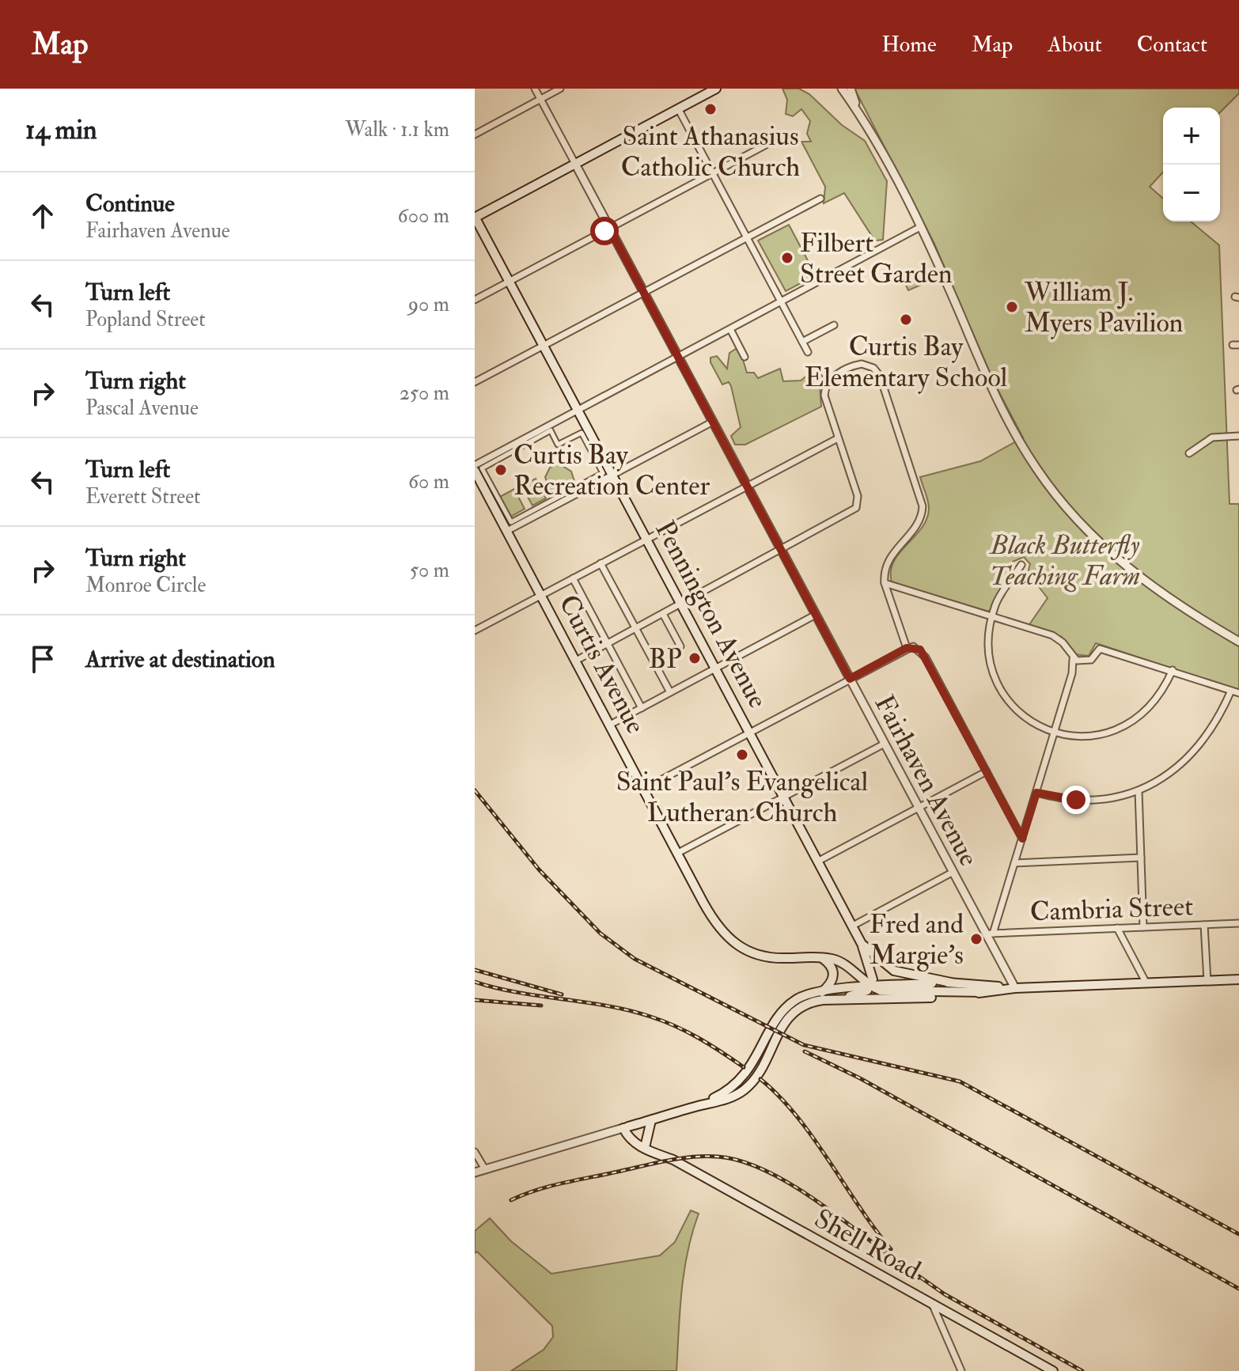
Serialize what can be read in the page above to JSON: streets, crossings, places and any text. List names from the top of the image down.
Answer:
{
  "streets": {
    "main road": ["Pennington Avenue", "Curtis Avenue", "Shell Road"],
    "street": ["Fairhaven Avenue", "Cambria Street"]
  },
  "crossings": [
    ["Fairhaven Avenue", "Cambria Street"]
  ],
  "parks": ["Black Butterfly Teaching Farm"],
  "places": [
    "Saint Athanasius Catholic Church",
    "Filbert Street Garden",
    "William J. Myers Pavilion",
    "Curtis Bay Elementary School",
    "Curtis Bay Recreation Center",
    "BP",
    "Saint Paul's Evangelical Lutheran Church",
    "Fred and Margie's"
  ],
  "page": {
    "header": "Map",
    "nav": [
      "Home",
      "Map",
      "About",
      "Contact"
    ],
    "heading": ["14 min", "Walk · 1.1 km"],
    "map_buttons": ["+", "−"],
    "list": [
      ["Continue", "Fairhaven Avenue", "600 m"],
      ["Turn left", "Popland Street", "90 m"],
      ["Turn right", "Pascal Avenue", "250 m"],
      ["Turn left", "Everett Street", "60 m"],
      ["Turn right", "Monroe Circle", "50 m"],
      "Arrive at destination"
    ]
  }
}
